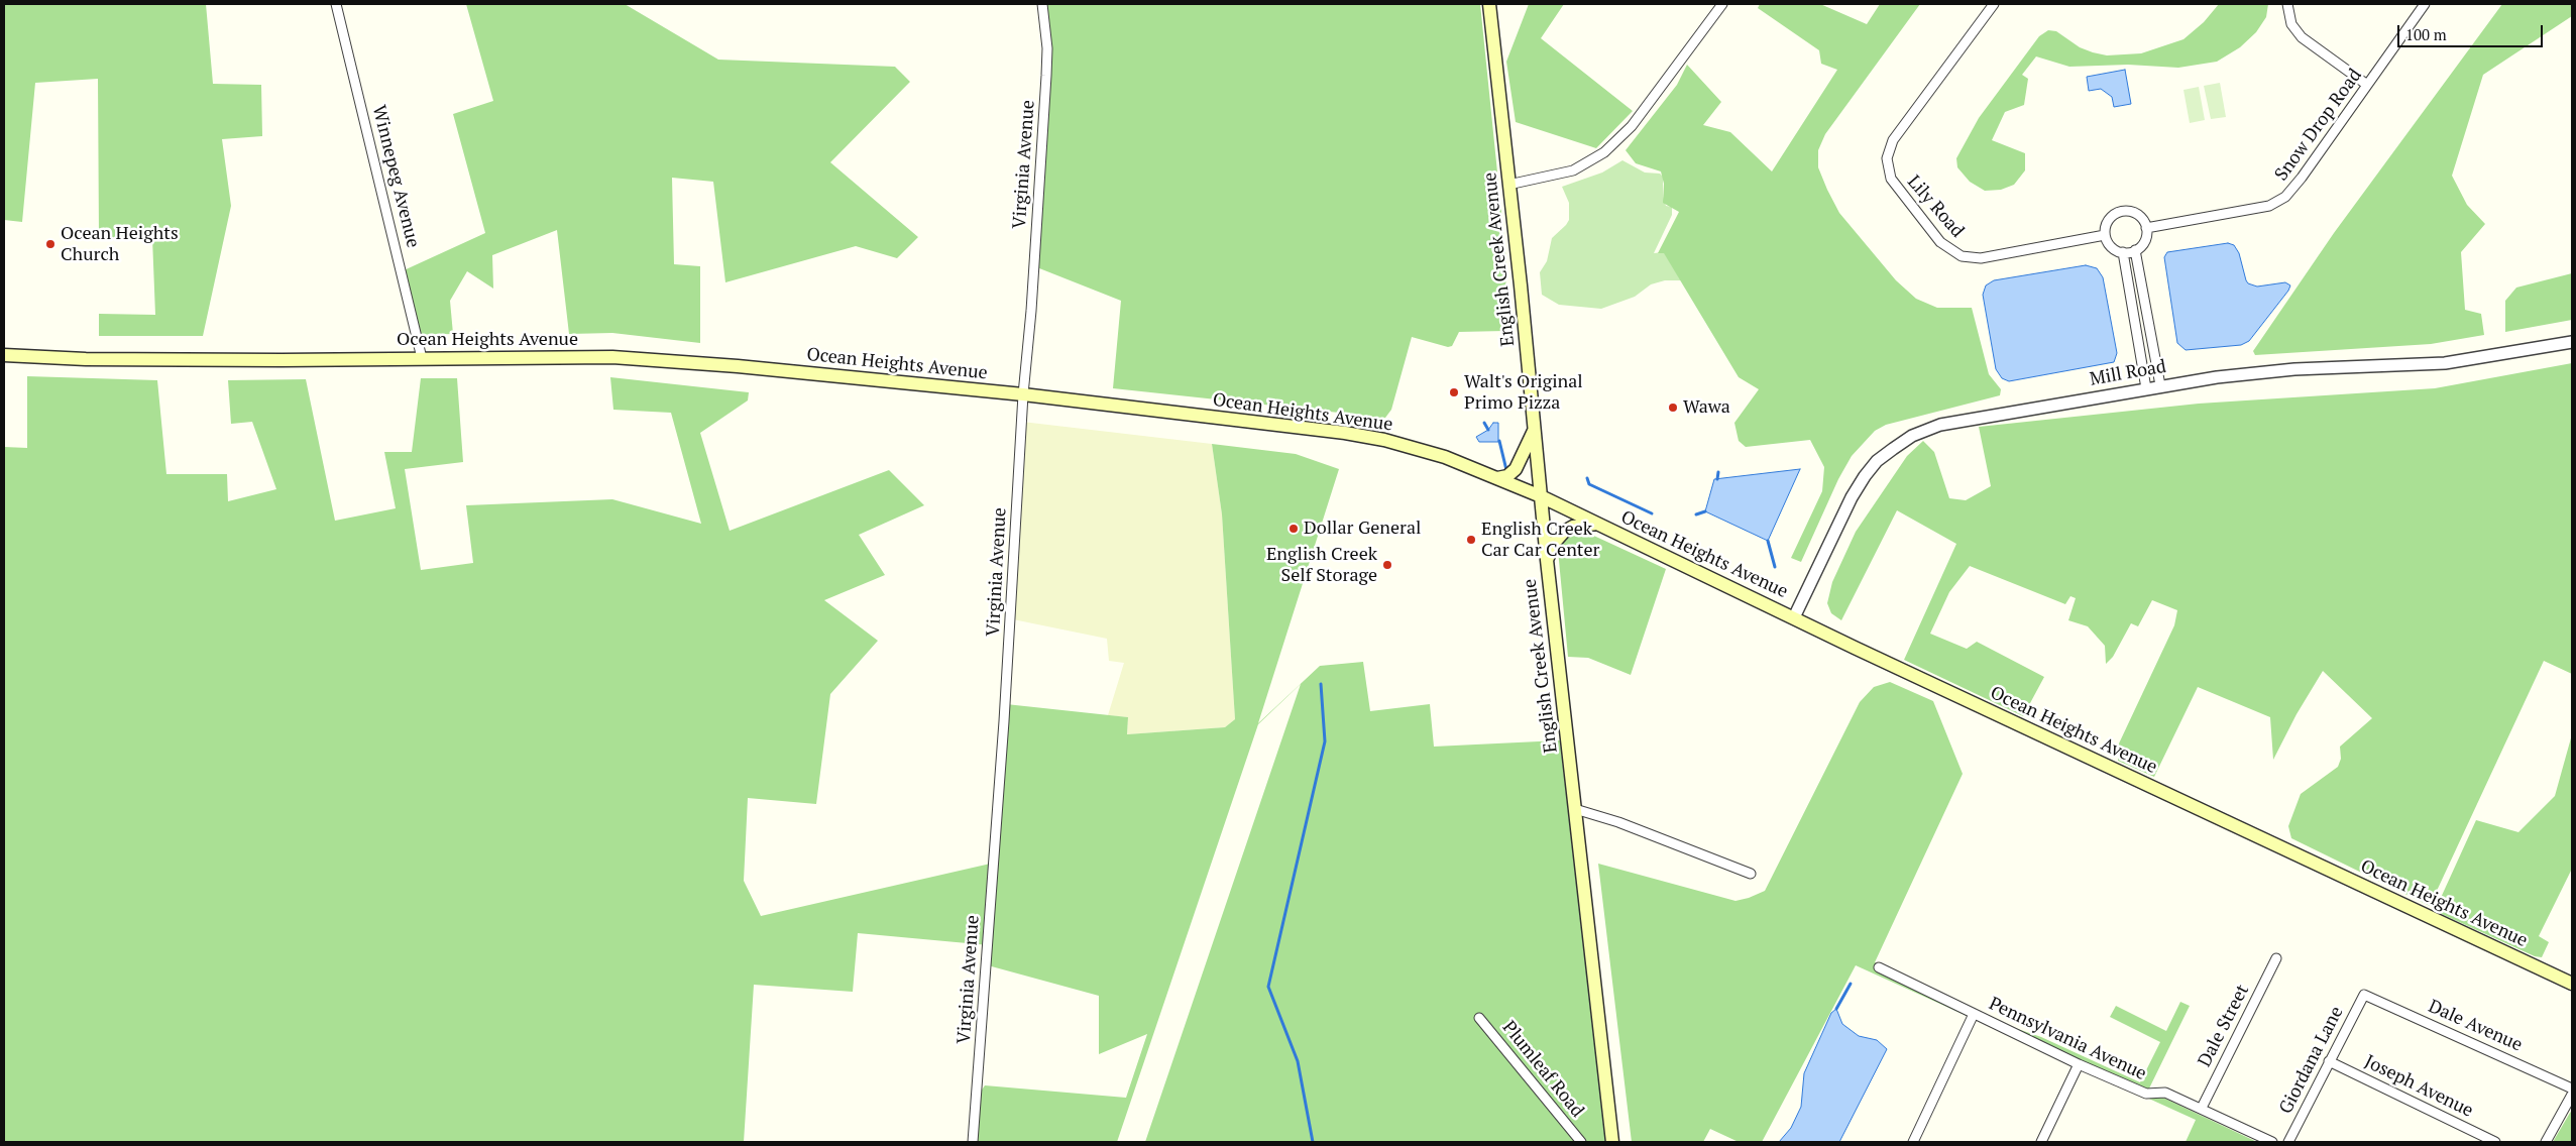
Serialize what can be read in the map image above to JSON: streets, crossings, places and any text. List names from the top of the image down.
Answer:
{
  "streets": {
    "main road": ["English Creek Avenue", "Ocean Heights Avenue"],
    "street": [
      "Snow Drop Road",
      "Virginia Avenue",
      "Winnepeg Avenue",
      "Lily Road",
      "Mill Road",
      "Dale Street",
      "Dale Avenue",
      "Pennsylvania Avenue",
      "Giordana Lane",
      "Plumleaf Road",
      "Joseph Avenue"
    ]
  },
  "crossings": [
    ["Snow Drop Road", "Lily Road"],
    ["Virginia Avenue", "Ocean Heights Avenue"],
    ["Winnepeg Avenue", "Ocean Heights Avenue"],
    ["English Creek Avenue", "Ocean Heights Avenue"],
    ["Ocean Heights Avenue", "Mill Road"],
    ["Dale Street", "Pennsylvania Avenue"],
    ["Dale Avenue", "Giordana Lane"],
    ["Giordana Lane", "Joseph Avenue"]
  ],
  "places": [
    "Ocean Heights Church",
    "Walt's Original Primo Pizza",
    "Wawa",
    "Dollar General",
    "English Creek Car Car Center",
    "English Creek Self Storage"
  ],
  "scale_bar": "100 m"
}
